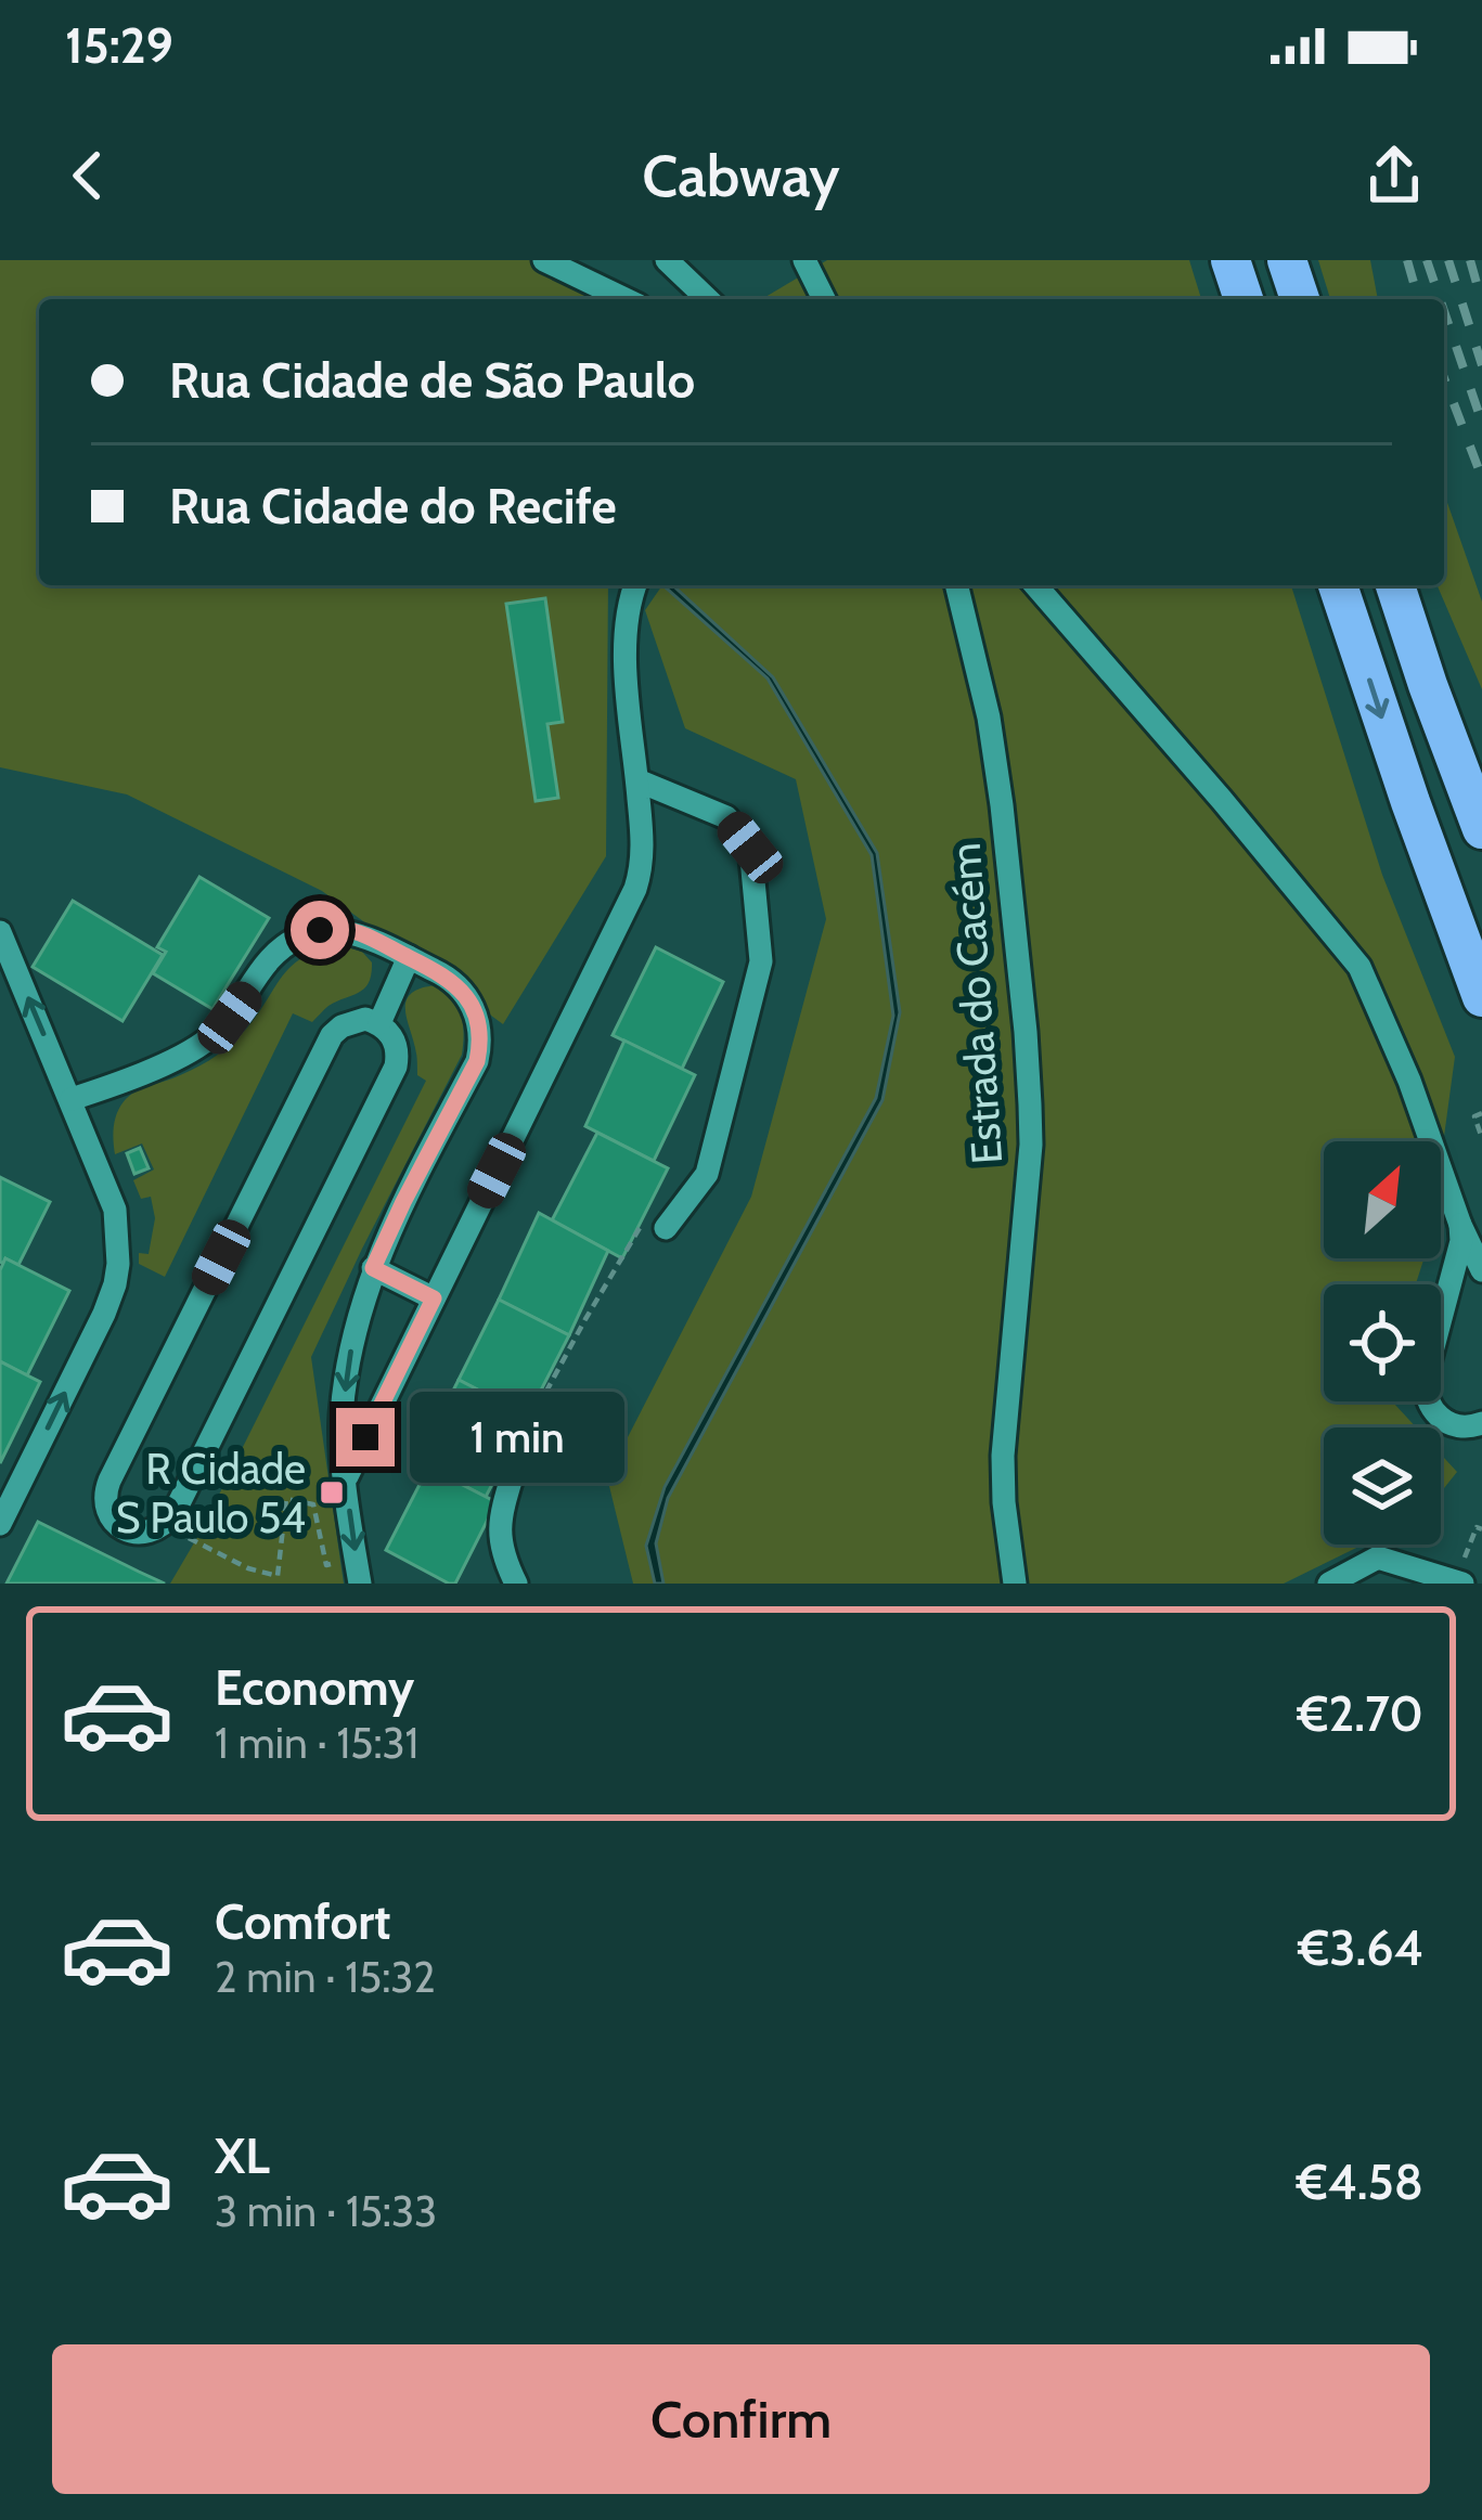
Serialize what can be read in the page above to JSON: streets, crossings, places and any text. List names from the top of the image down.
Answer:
{
  "streets": {
    "street": ["Estrada do Cacém"]
  },
  "places": {
    "transit": ["R Cidade S Paulo 54"]
  },
  "north": "top right",
  "page": {
    "status": "15:29",
    "header": "Cabway",
    "banner": ["Rua Cidade de São Paulo", "Rua Cidade do Recife"],
    "bubble": "1 min",
    "list": [
      {
        "name": "Economy",
        "note": "1 min · 15:31",
        "value": "€2.70"
      },
      {
        "name": "Comfort",
        "note": "2 min · 15:32",
        "value": "€3.64"
      },
      {
        "name": "XL",
        "note": "3 min · 15:33",
        "value": "€4.58"
      }
    ],
    "buttons": "Confirm"
  }
}
